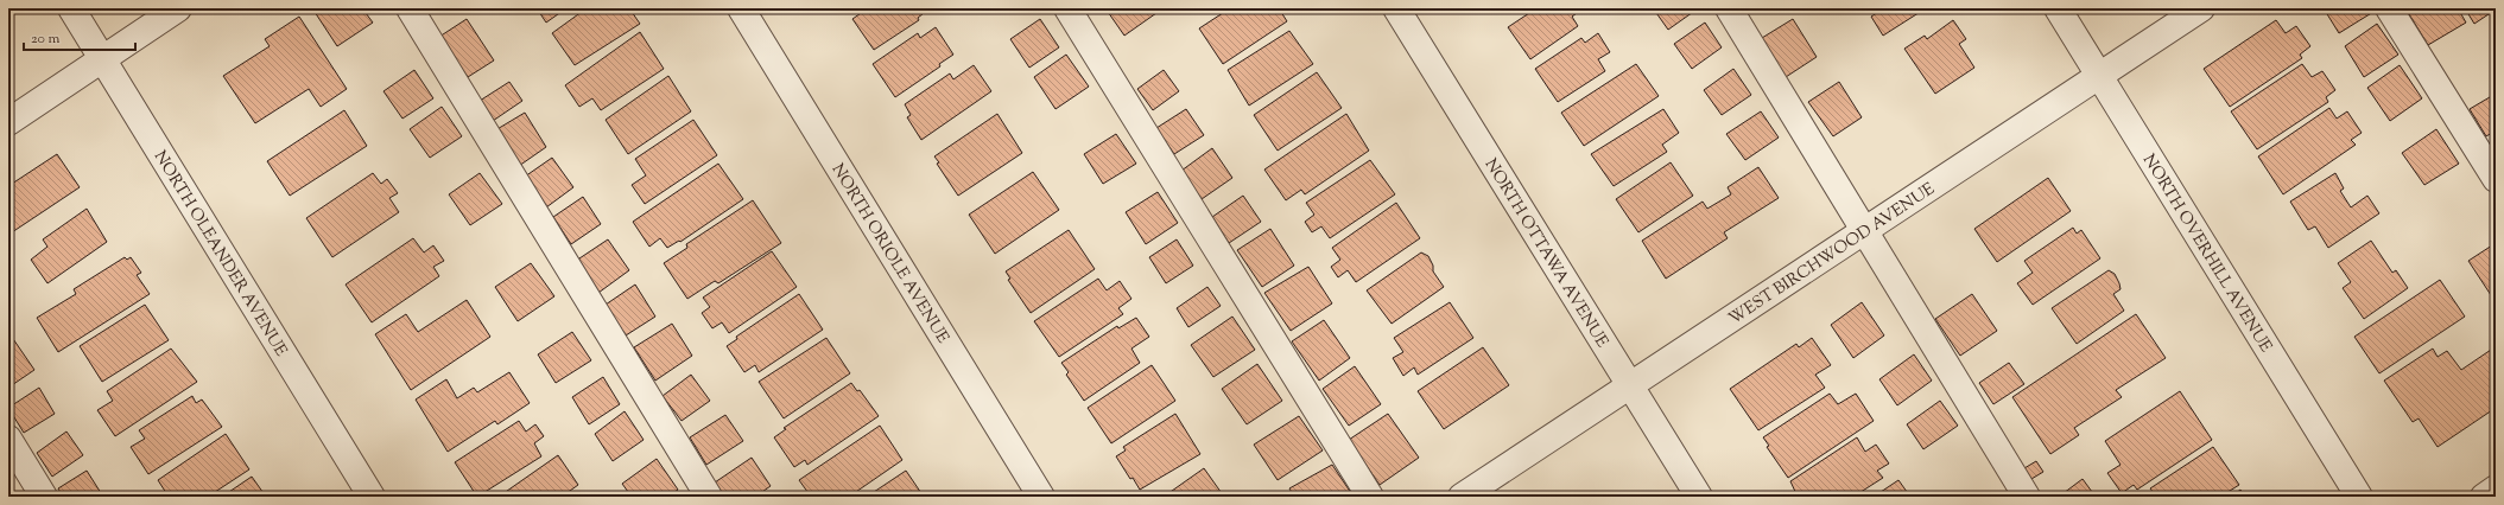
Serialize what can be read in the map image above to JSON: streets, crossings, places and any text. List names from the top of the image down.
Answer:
{
  "streets": {
    "street": [
      "NORTH OLEANDER AVENUE",
      "NORTH ORIOLE AVENUE",
      "NORTH OTTAWA AVENUE",
      "WEST BIRCHWOOD AVENUE",
      "NORTH OVERHILL AVENUE"
    ]
  },
  "crossings": [
    ["NORTH OTTAWA AVENUE", "WEST BIRCHWOOD AVENUE"],
    ["WEST BIRCHWOOD AVENUE", "NORTH OVERHILL AVENUE"]
  ],
  "scale_bar": "20 m"
}
